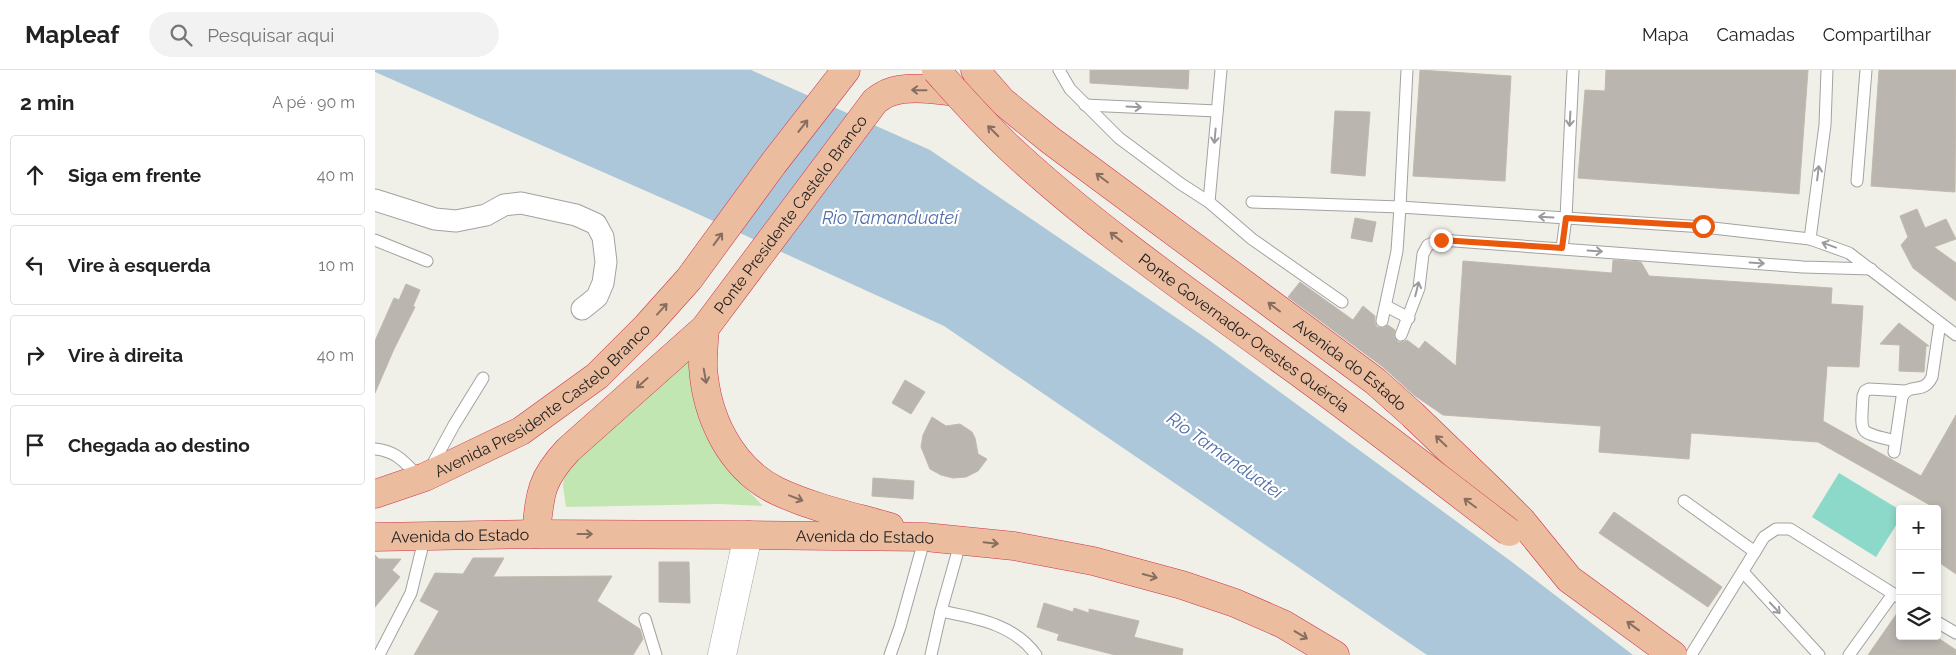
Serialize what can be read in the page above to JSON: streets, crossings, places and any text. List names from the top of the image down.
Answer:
{
  "streets": {
    "highway": [
      "Ponte Presidente Castelo Branco",
      "Ponte Governador Orestes Quércia",
      "Avenida do Estado",
      "Avenida Presidente Castelo Branco"
    ]
  },
  "crossings": [
    ["Ponte Presidente Castelo Branco", "Avenida do Estado"],
    ["Ponte Governador Orestes Quércia", "Avenida do Estado"]
  ],
  "one_way": ["Ponte Governador Orestes Quércia"],
  "water": ["Rio Tamanduateí"],
  "page": {
    "header": "Mapleaf",
    "search": "Pesquisar aqui",
    "nav": ["Mapa", "Camadas", "Compartilhar"],
    "heading": ["2 min", "A pé · 90 m"],
    "list": [
      ["Siga em frente", "40 m"],
      ["Vire à esquerda", "10 m"],
      ["Vire à direita", "40 m"],
      "Chegada ao destino"
    ],
    "map_buttons": ["+", "−"]
  }
}
